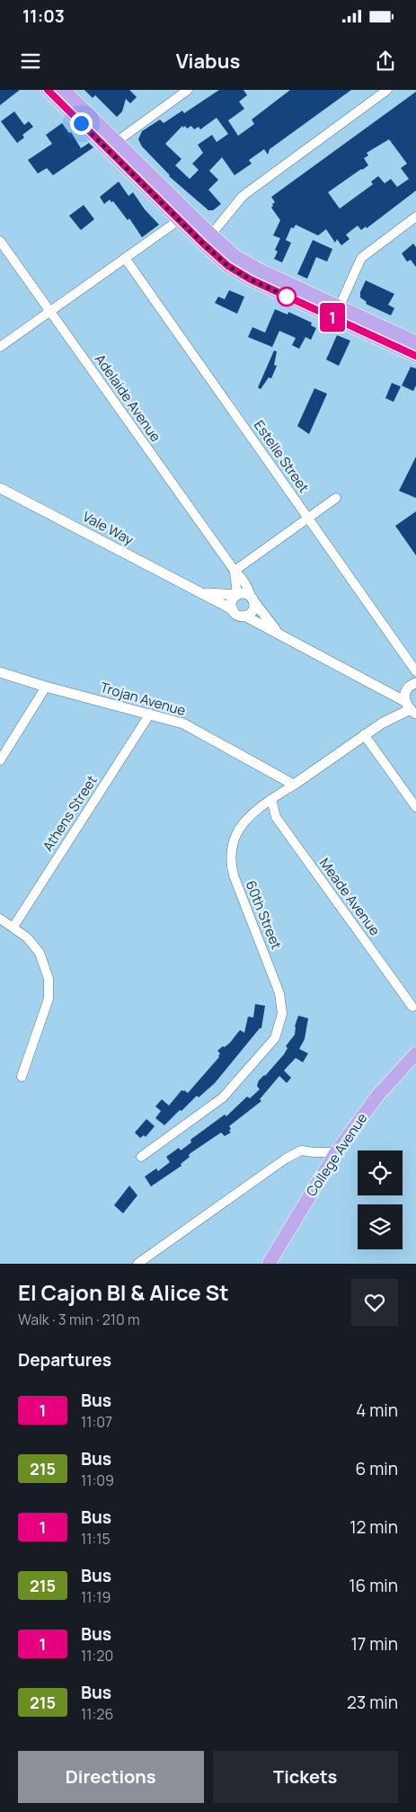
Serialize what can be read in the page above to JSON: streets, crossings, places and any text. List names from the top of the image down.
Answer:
{
  "streets": {
    "main road": ["College Avenue"],
    "street": [
      "Adelaide Avenue",
      "Estelle Street",
      "Vale Way",
      "Trojan Avenue",
      "Athens Street",
      "Meade Avenue",
      "60th Street"
    ]
  },
  "crossings": [
    ["Adelaide Avenue", "Vale Way"],
    ["Vale Way", "60th Street"],
    ["Trojan Avenue", "Athens Street"],
    ["Trojan Avenue", "60th Street"],
    ["Meade Avenue", "60th Street"]
  ],
  "lines": ["bus line 1"],
  "page": {
    "status": "11:03",
    "header": "Viabus",
    "on_map": "1",
    "heading": [
      ["El Cajon Bl & Alice St", "Walk · 3 min · 210 m"],
      "Departures"
    ],
    "list": [
      {
        "mark": "1",
        "name": "Bus",
        "note": "11:07",
        "value": "4 min"
      },
      {
        "mark": "215",
        "name": "Bus",
        "note": "11:09",
        "value": "6 min"
      },
      {
        "mark": "1",
        "name": "Bus",
        "note": "11:15",
        "value": "12 min"
      },
      {
        "mark": "215",
        "name": "Bus",
        "note": "11:19",
        "value": "16 min"
      },
      {
        "mark": "1",
        "name": "Bus",
        "note": "11:20",
        "value": "17 min"
      },
      {
        "mark": "215",
        "name": "Bus",
        "note": "11:26",
        "value": "23 min"
      }
    ],
    "buttons": ["Directions", "Tickets"]
  }
}
